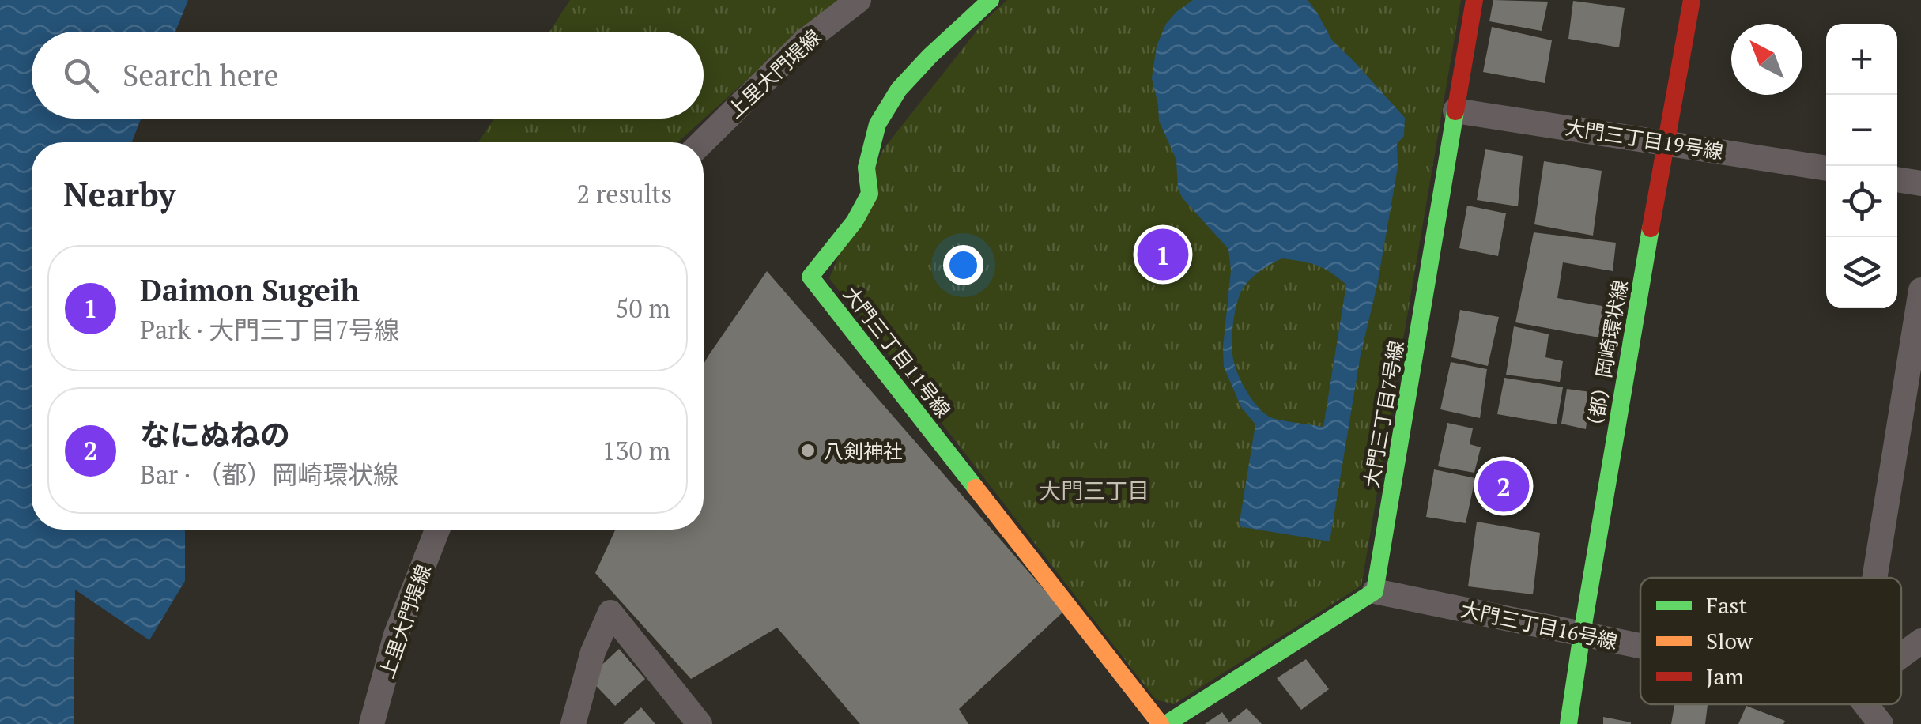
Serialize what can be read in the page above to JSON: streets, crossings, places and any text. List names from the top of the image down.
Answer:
{
  "streets": {
    "street": [
      "上里大門堤線",
      "大門三丁目19号線",
      "大門三丁目11号線",
      "（都）岡崎環状線",
      "大門三丁目7号線",
      "大門三丁目16号線"
    ]
  },
  "crossings": [
    ["大門三丁目19号線", "（都）岡崎環状線"],
    ["大門三丁目19号線", "大門三丁目7号線"],
    ["（都）岡崎環状線", "大門三丁目16号線"],
    ["大門三丁目7号線", "大門三丁目16号線"]
  ],
  "districts": ["大門三丁目"],
  "places": ["八剣神社"],
  "legend": ["Fast", "Slow", "Jam"],
  "north": "top left",
  "page": {
    "map_buttons": ["+", "−"],
    "search": "Search here",
    "heading": ["Nearby", "2 results"],
    "pins": ["1", "2"],
    "list": [
      {
        "mark": "1",
        "name": "Daimon Sugeih",
        "note": "Park · 大門三丁目7号線",
        "value": "50 m"
      },
      {
        "mark": "2",
        "name": "なにぬねの",
        "note": "Bar · （都）岡崎環状線",
        "value": "130 m"
      }
    ]
  }
}
